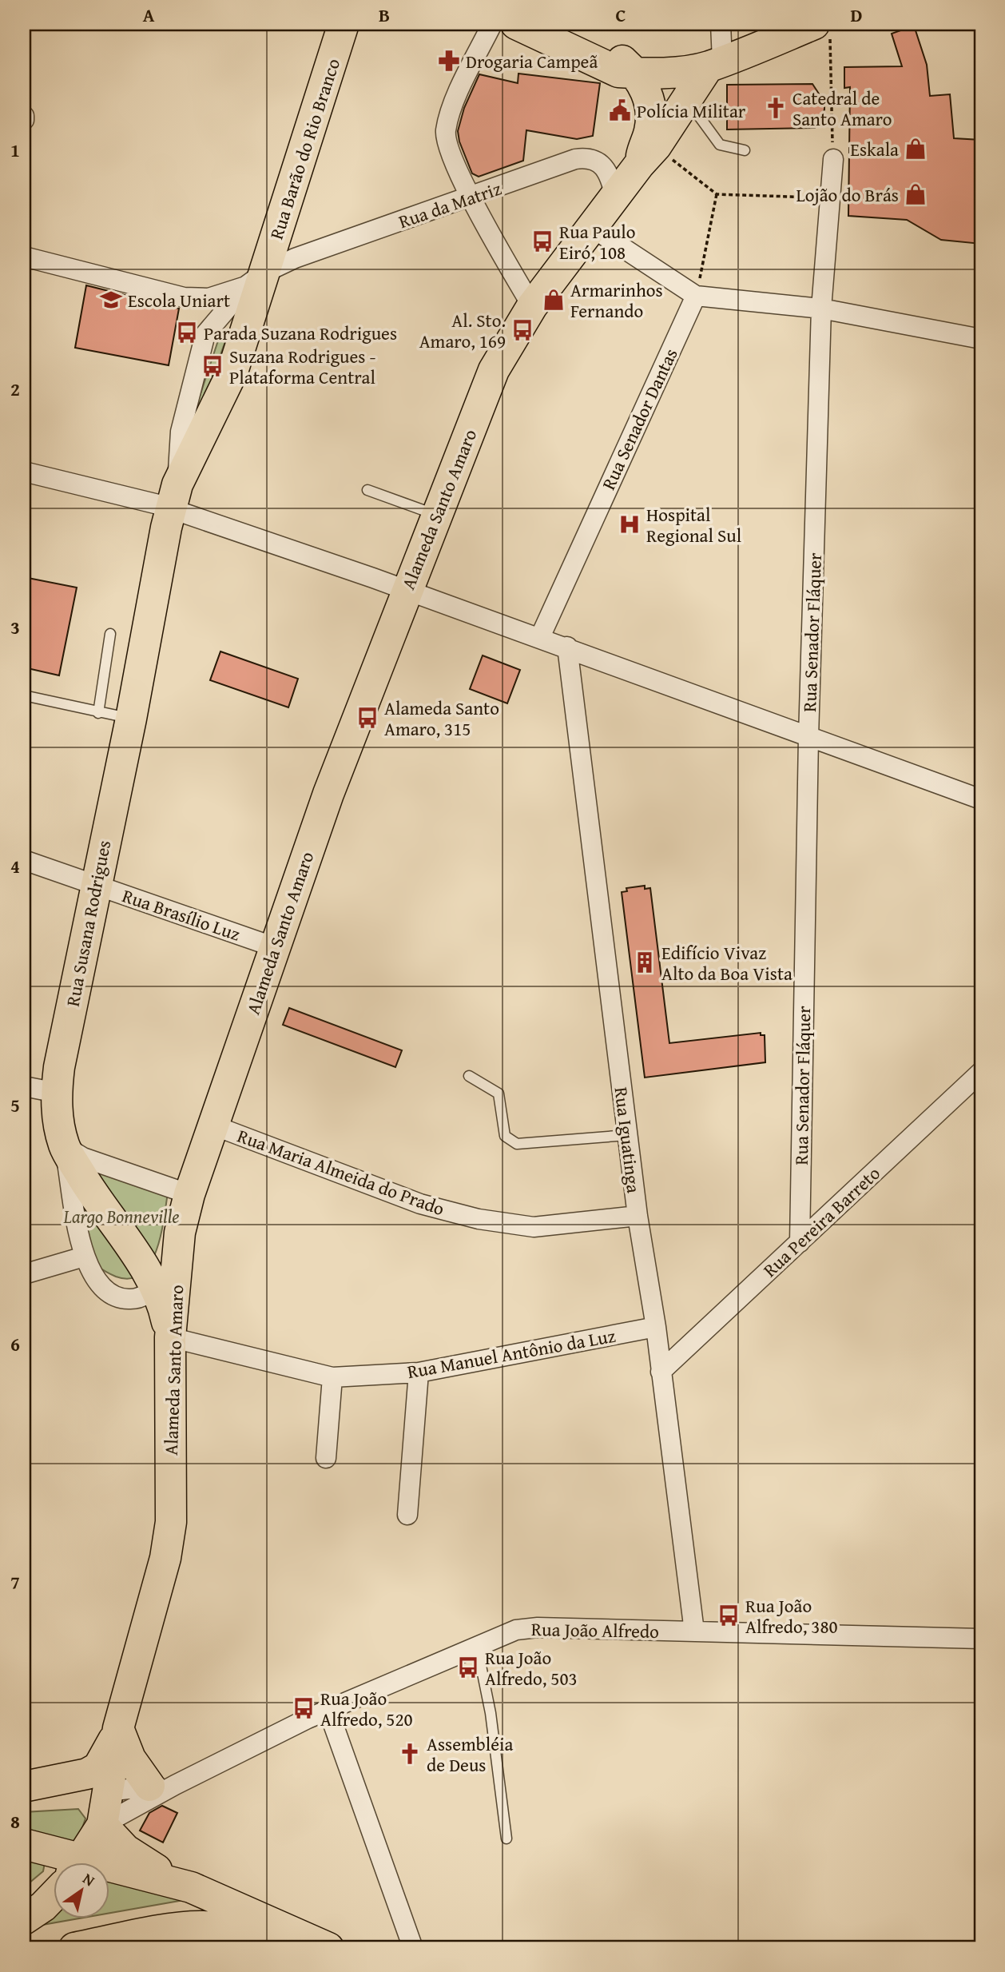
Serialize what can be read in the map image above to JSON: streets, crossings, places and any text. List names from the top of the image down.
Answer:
{
  "streets": {
    "main road": ["Rua Barão do Rio Branco", "Alameda Santo Amaro", "Rua Susana Rodrigues"],
    "street": [
      "Rua da Matriz",
      "Rua Senador Dantas",
      "Rua Senador Fláquer",
      "Rua Brasílio Luz",
      "Rua Iguatinga",
      "Rua Maria Almeida do Prado",
      "Rua Pereira Barreto",
      "Rua Manuel Antônio da Luz",
      "Rua João Alfredo"
    ]
  },
  "crossings": [
    ["Rua Barão do Rio Branco", "Rua da Matriz"],
    ["Rua Barão do Rio Branco", "Rua Susana Rodrigues"],
    ["Rua da Matriz", "Alameda Santo Amaro"],
    ["Rua da Matriz", "Rua Susana Rodrigues"],
    ["Alameda Santo Amaro", "Rua Brasílio Luz"],
    ["Alameda Santo Amaro", "Rua Susana Rodrigues"],
    ["Alameda Santo Amaro", "Rua Maria Almeida do Prado"],
    ["Alameda Santo Amaro", "Rua Manuel Antônio da Luz"],
    ["Alameda Santo Amaro", "Rua João Alfredo"],
    ["Rua Senador Fláquer", "Rua Pereira Barreto"],
    ["Rua Brasílio Luz", "Rua Susana Rodrigues"],
    ["Rua Susana Rodrigues", "Rua Manuel Antônio da Luz"],
    ["Rua Iguatinga", "Rua Maria Almeida do Prado"],
    ["Rua Iguatinga", "Rua Pereira Barreto"],
    ["Rua Iguatinga", "Rua Manuel Antônio da Luz"],
    ["Rua Iguatinga", "Rua João Alfredo"]
  ],
  "parks": ["Largo Bonneville"],
  "places": {
    "pharmacy": ["Drogaria Campeã"],
    "church": ["Catedral de Santo Amaro", "Assembléia de Deus"],
    "public building": ["Polícia Militar"],
    "shop": ["Eskala", "Lojão do Brás", "Armarinhos Fernando"],
    "bus stop": [
      "Rua Paulo Eiró, 108",
      "Al. Sto. Amaro, 169",
      "Parada Suzana Rodrigues",
      "Suzana Rodrigues - Plataforma Central",
      "Alameda Santo Amaro, 315",
      "Rua João Alfredo, 380",
      "Rua João Alfredo, 503",
      "Rua João Alfredo, 520"
    ],
    "school or university": ["Escola Uniart"],
    "hospital": ["Hospital Regional Sul"],
    "building": ["Edifício Vivaz Alto da Boa Vista"]
  },
  "north": "top right",
  "grid": {
    "columns": [
      "A",
      "B",
      "C",
      "D"
    ],
    "rows": [
      "1",
      "2",
      "3",
      "4",
      "5",
      "6",
      "7",
      "8"
    ]
  }
}
